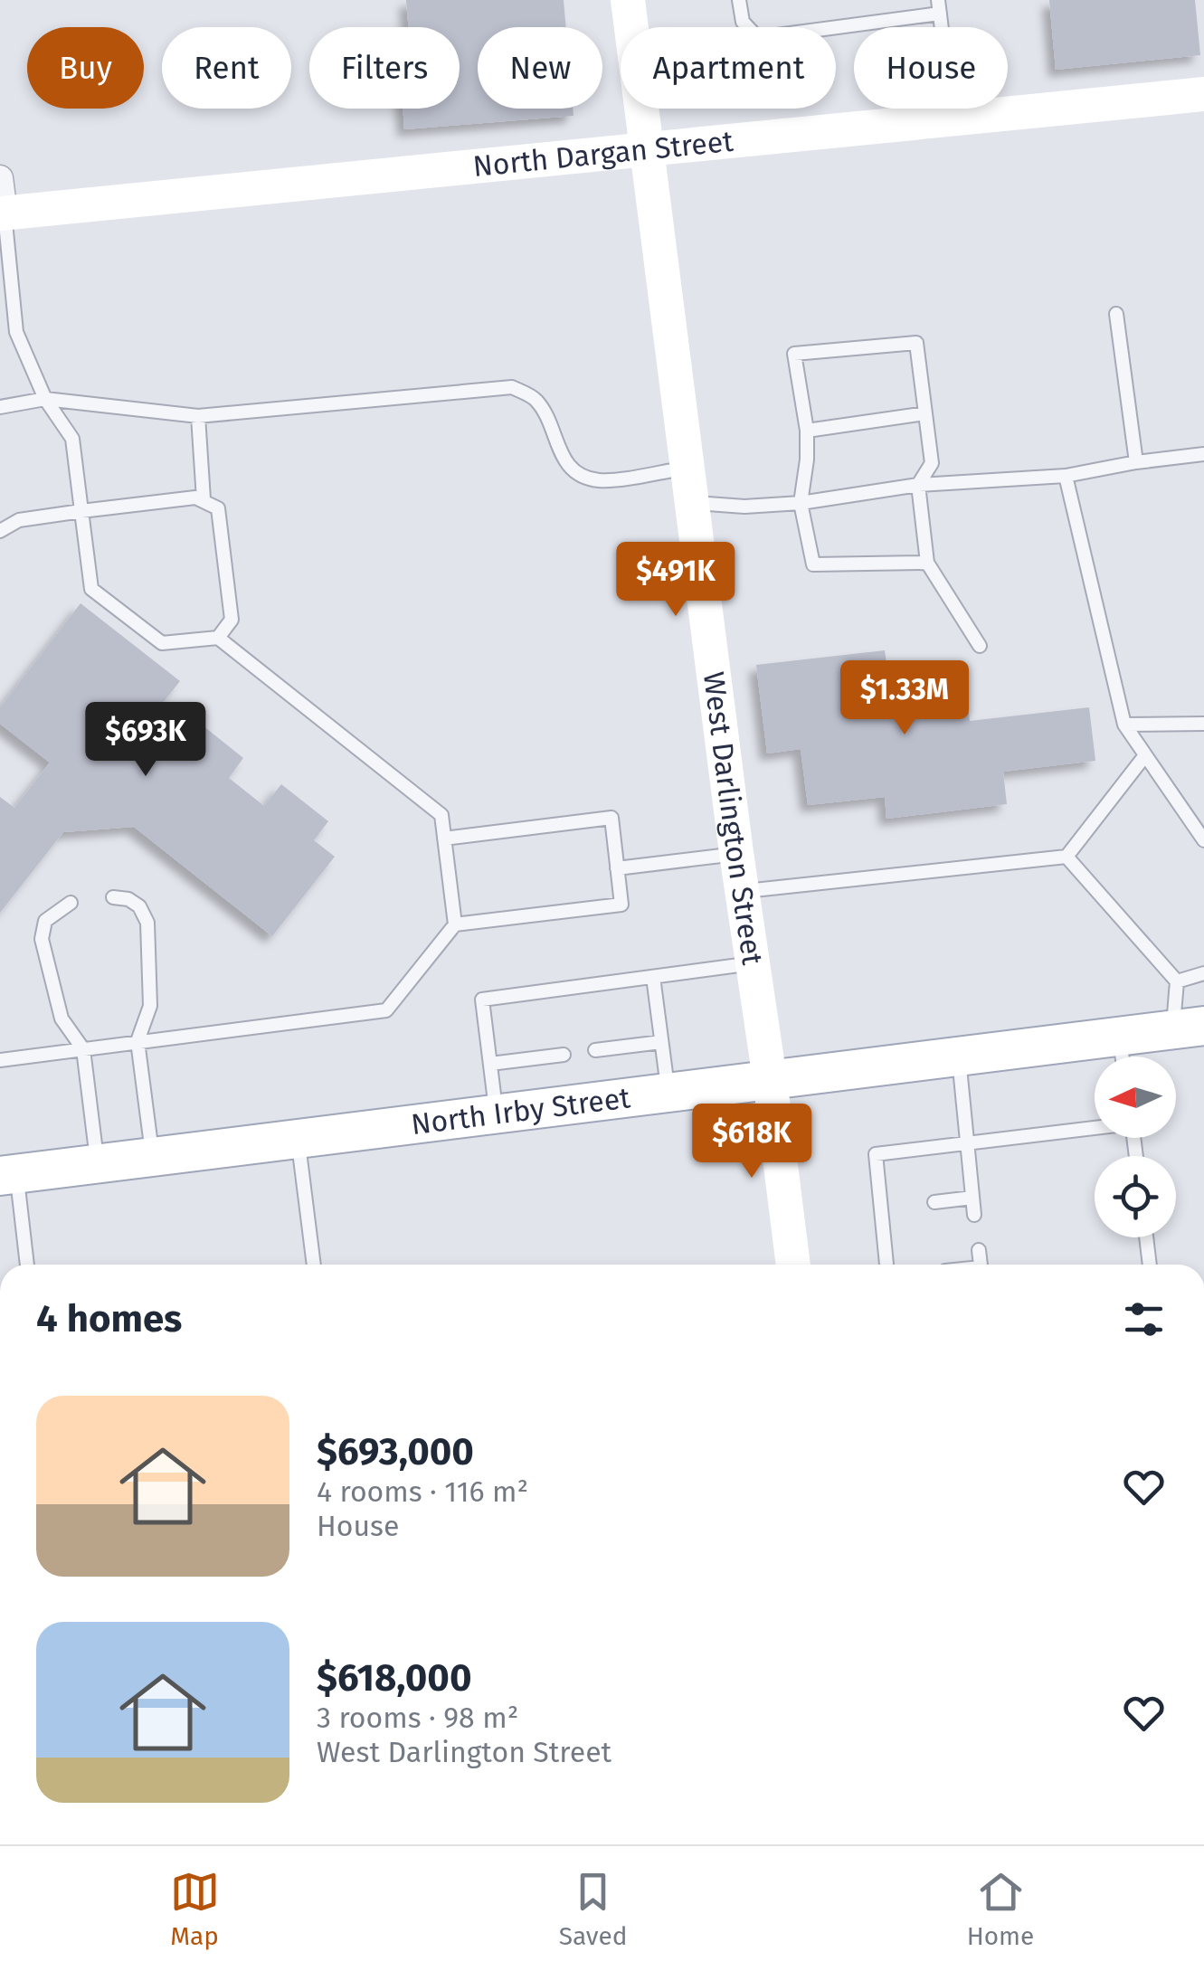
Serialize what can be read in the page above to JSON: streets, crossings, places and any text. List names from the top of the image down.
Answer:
{
  "streets": {
    "main road": ["North Dargan Street", "West Darlington Street", "North Irby Street"]
  },
  "crossings": [
    ["North Dargan Street", "West Darlington Street"],
    ["West Darlington Street", "North Irby Street"]
  ],
  "north": "left",
  "page": {
    "chip": [
      "Buy",
      "Rent",
      "Filters",
      "New",
      "Apartment",
      "House"
    ],
    "price": [
      "$491K",
      "$1.33M",
      "$693K",
      "$618K"
    ],
    "heading": "4 homes",
    "list": [
      {
        "name": "$693,000",
        "note": "4 rooms · 116 m² · House"
      },
      {
        "name": "$618,000",
        "note": "3 rooms · 98 m² · West Darlington Street"
      }
    ],
    "tabs": ["Map", "Saved", "Home"]
  }
}
